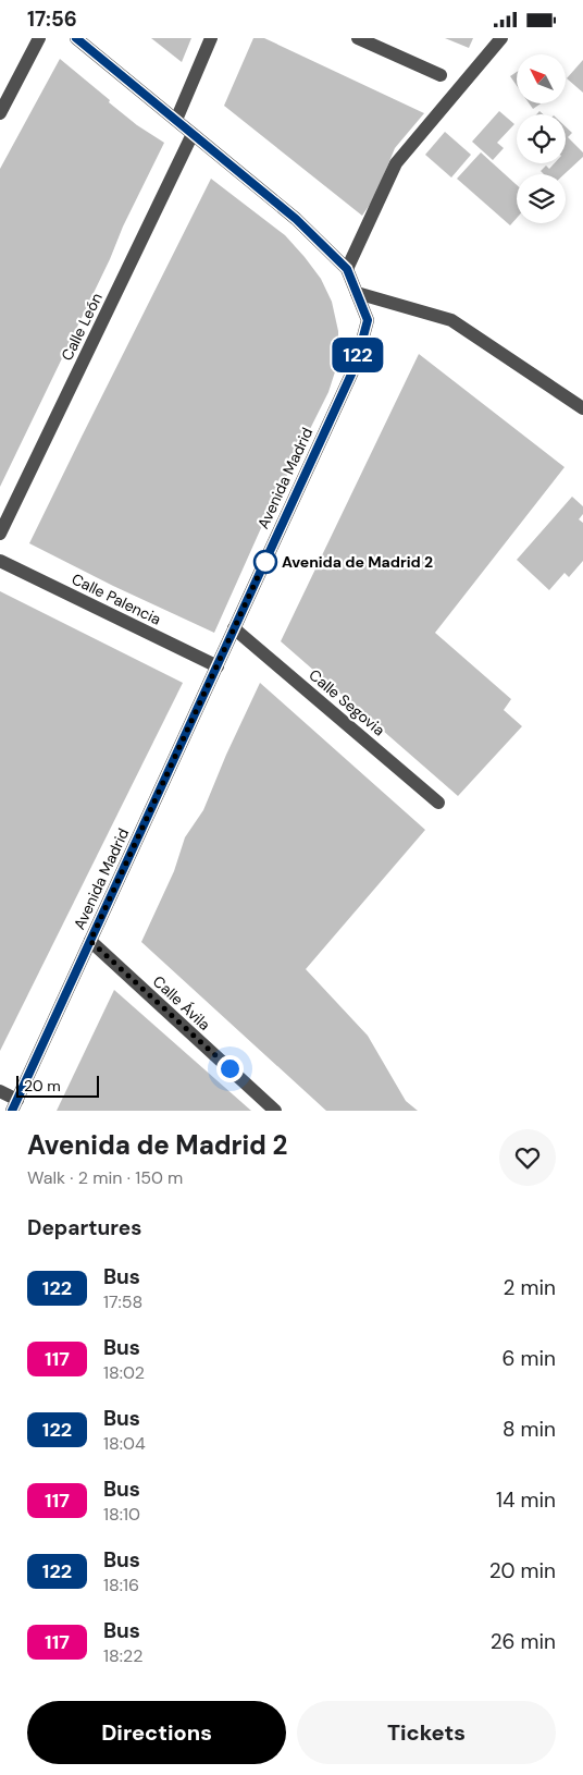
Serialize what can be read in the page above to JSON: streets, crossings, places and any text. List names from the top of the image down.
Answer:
{
  "streets": {
    "street": [
      "Calle León",
      "Avenida Madrid",
      "Calle Palencia",
      "Calle Segovia",
      "Calle Ávila"
    ]
  },
  "crossings": [
    ["Calle León", "Avenida Madrid"],
    ["Avenida Madrid", "Calle Palencia"],
    ["Avenida Madrid", "Calle Segovia"],
    ["Avenida Madrid", "Calle Ávila"]
  ],
  "places": ["Avenida de Madrid 2"],
  "lines": ["bus line 122"],
  "scale_bar": "20 m",
  "north": "top left",
  "page": {
    "status": "17:56",
    "on_map": "122",
    "scale": "20 m",
    "heading": [
      ["Avenida de Madrid 2", "Walk · 2 min · 150 m"],
      "Departures"
    ],
    "list": [
      {
        "mark": "122",
        "name": "Bus",
        "note": "17:58",
        "value": "2 min"
      },
      {
        "mark": "117",
        "name": "Bus",
        "note": "18:02",
        "value": "6 min"
      },
      {
        "mark": "122",
        "name": "Bus",
        "note": "18:04",
        "value": "8 min"
      },
      {
        "mark": "117",
        "name": "Bus",
        "note": "18:10",
        "value": "14 min"
      },
      {
        "mark": "122",
        "name": "Bus",
        "note": "18:16",
        "value": "20 min"
      },
      {
        "mark": "117",
        "name": "Bus",
        "note": "18:22",
        "value": "26 min"
      }
    ],
    "buttons": ["Directions", "Tickets"]
  }
}
